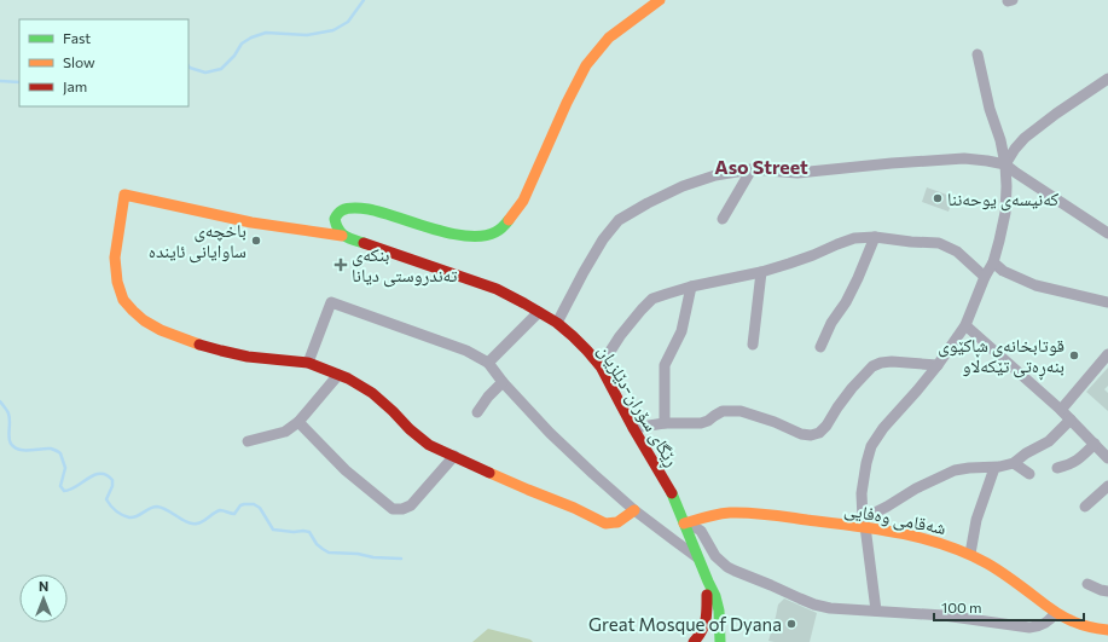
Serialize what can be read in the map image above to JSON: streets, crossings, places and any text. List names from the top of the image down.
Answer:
{
  "streets": {
    "street": ["ڕێگای سۆران-دێلزیان", "شەقامی وەفایی"]
  },
  "crossings": [
    ["ڕێگای سۆران-دێلزیان", "شەقامی وەفایی"]
  ],
  "districts": ["Aso Street"],
  "places": {
    "other": [
      "کەنیسەی یوحەننا",
      "باخچەی ساوایانی ئایندە",
      "قوتابخانەی شاکێوی بنەڕەتی تێکەڵاو",
      "Great Mosque of Dyana"
    ],
    "health": ["بنکەی تەندروستی دیانا"]
  },
  "legend": ["Fast", "Slow", "Jam"],
  "scale_bar": "100 m",
  "north": "top"
}
